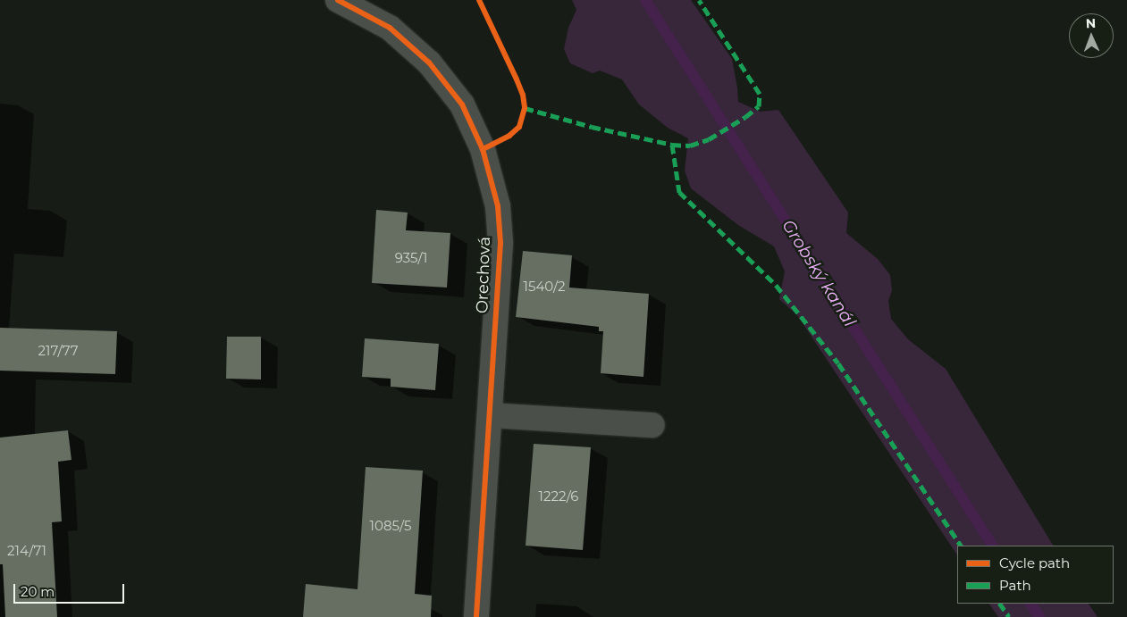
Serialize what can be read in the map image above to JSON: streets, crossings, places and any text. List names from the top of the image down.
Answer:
{
  "streets": {
    "street": ["Orechová"]
  },
  "water": ["Grobský kanál"],
  "house_numbers": [
    "935/1",
    "1540/2",
    "217/77",
    "1222/6",
    "1085/5",
    "214/71"
  ],
  "legend": ["Cycle path", "Path"],
  "scale_bar": "20 m",
  "north": "top"
}
